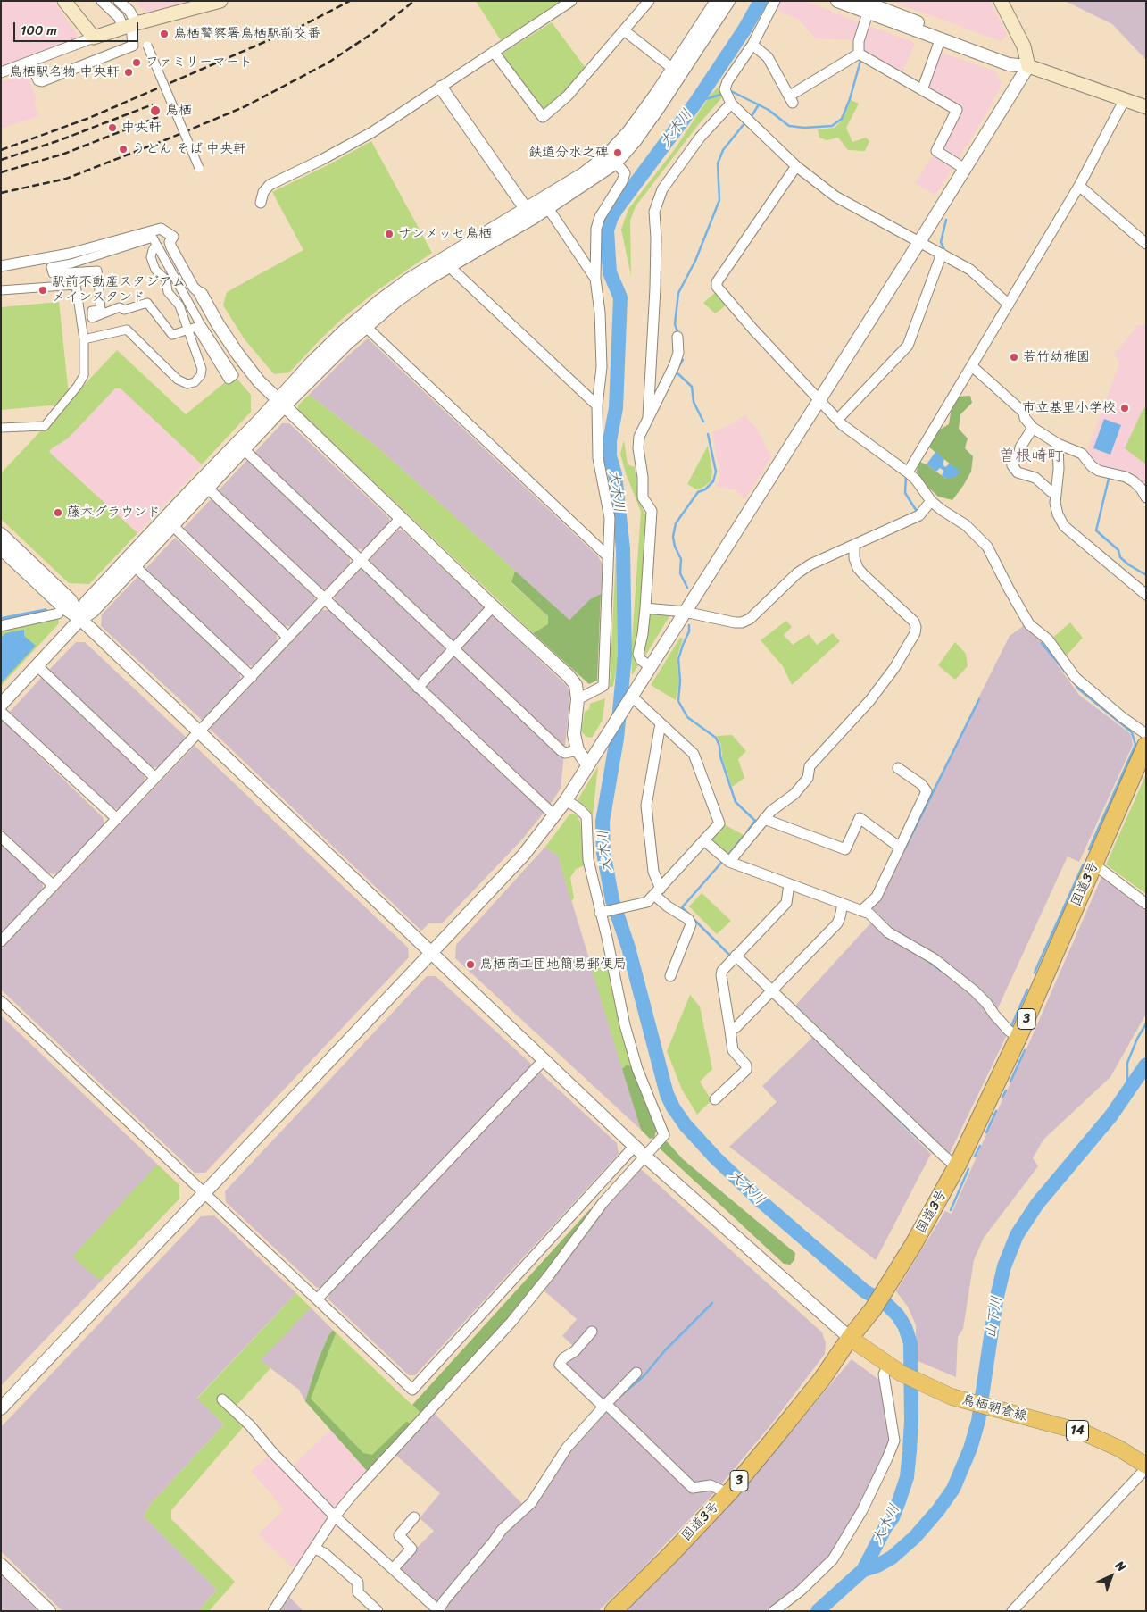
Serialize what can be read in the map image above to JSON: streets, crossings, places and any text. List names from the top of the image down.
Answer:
{
  "streets": {
    "highway": ["国道3号", "3"],
    "main road": ["鳥栖朝倉線", "14"]
  },
  "crossings": [
    ["国道3号", "鳥栖朝倉線"]
  ],
  "districts": ["曽根崎町"],
  "water": ["大木川", "山下川"],
  "places": [
    "鳥栖警察署鳥栖駅前交番",
    "ファミリーマート",
    "鳥栖駅名物 中央軒",
    "鳥栖",
    "中央軒",
    "うどん そば 中央軒",
    "鉄道分水之碑",
    "サンメッセ鳥栖",
    "駅前不動産スタジアム メインスタンド",
    "若竹幼稚園",
    "市立基里小学校",
    "藤木グラウンド",
    "鳥栖商工団地簡易郵便局"
  ],
  "scale_bar": "100 m",
  "north": "top right"
}
